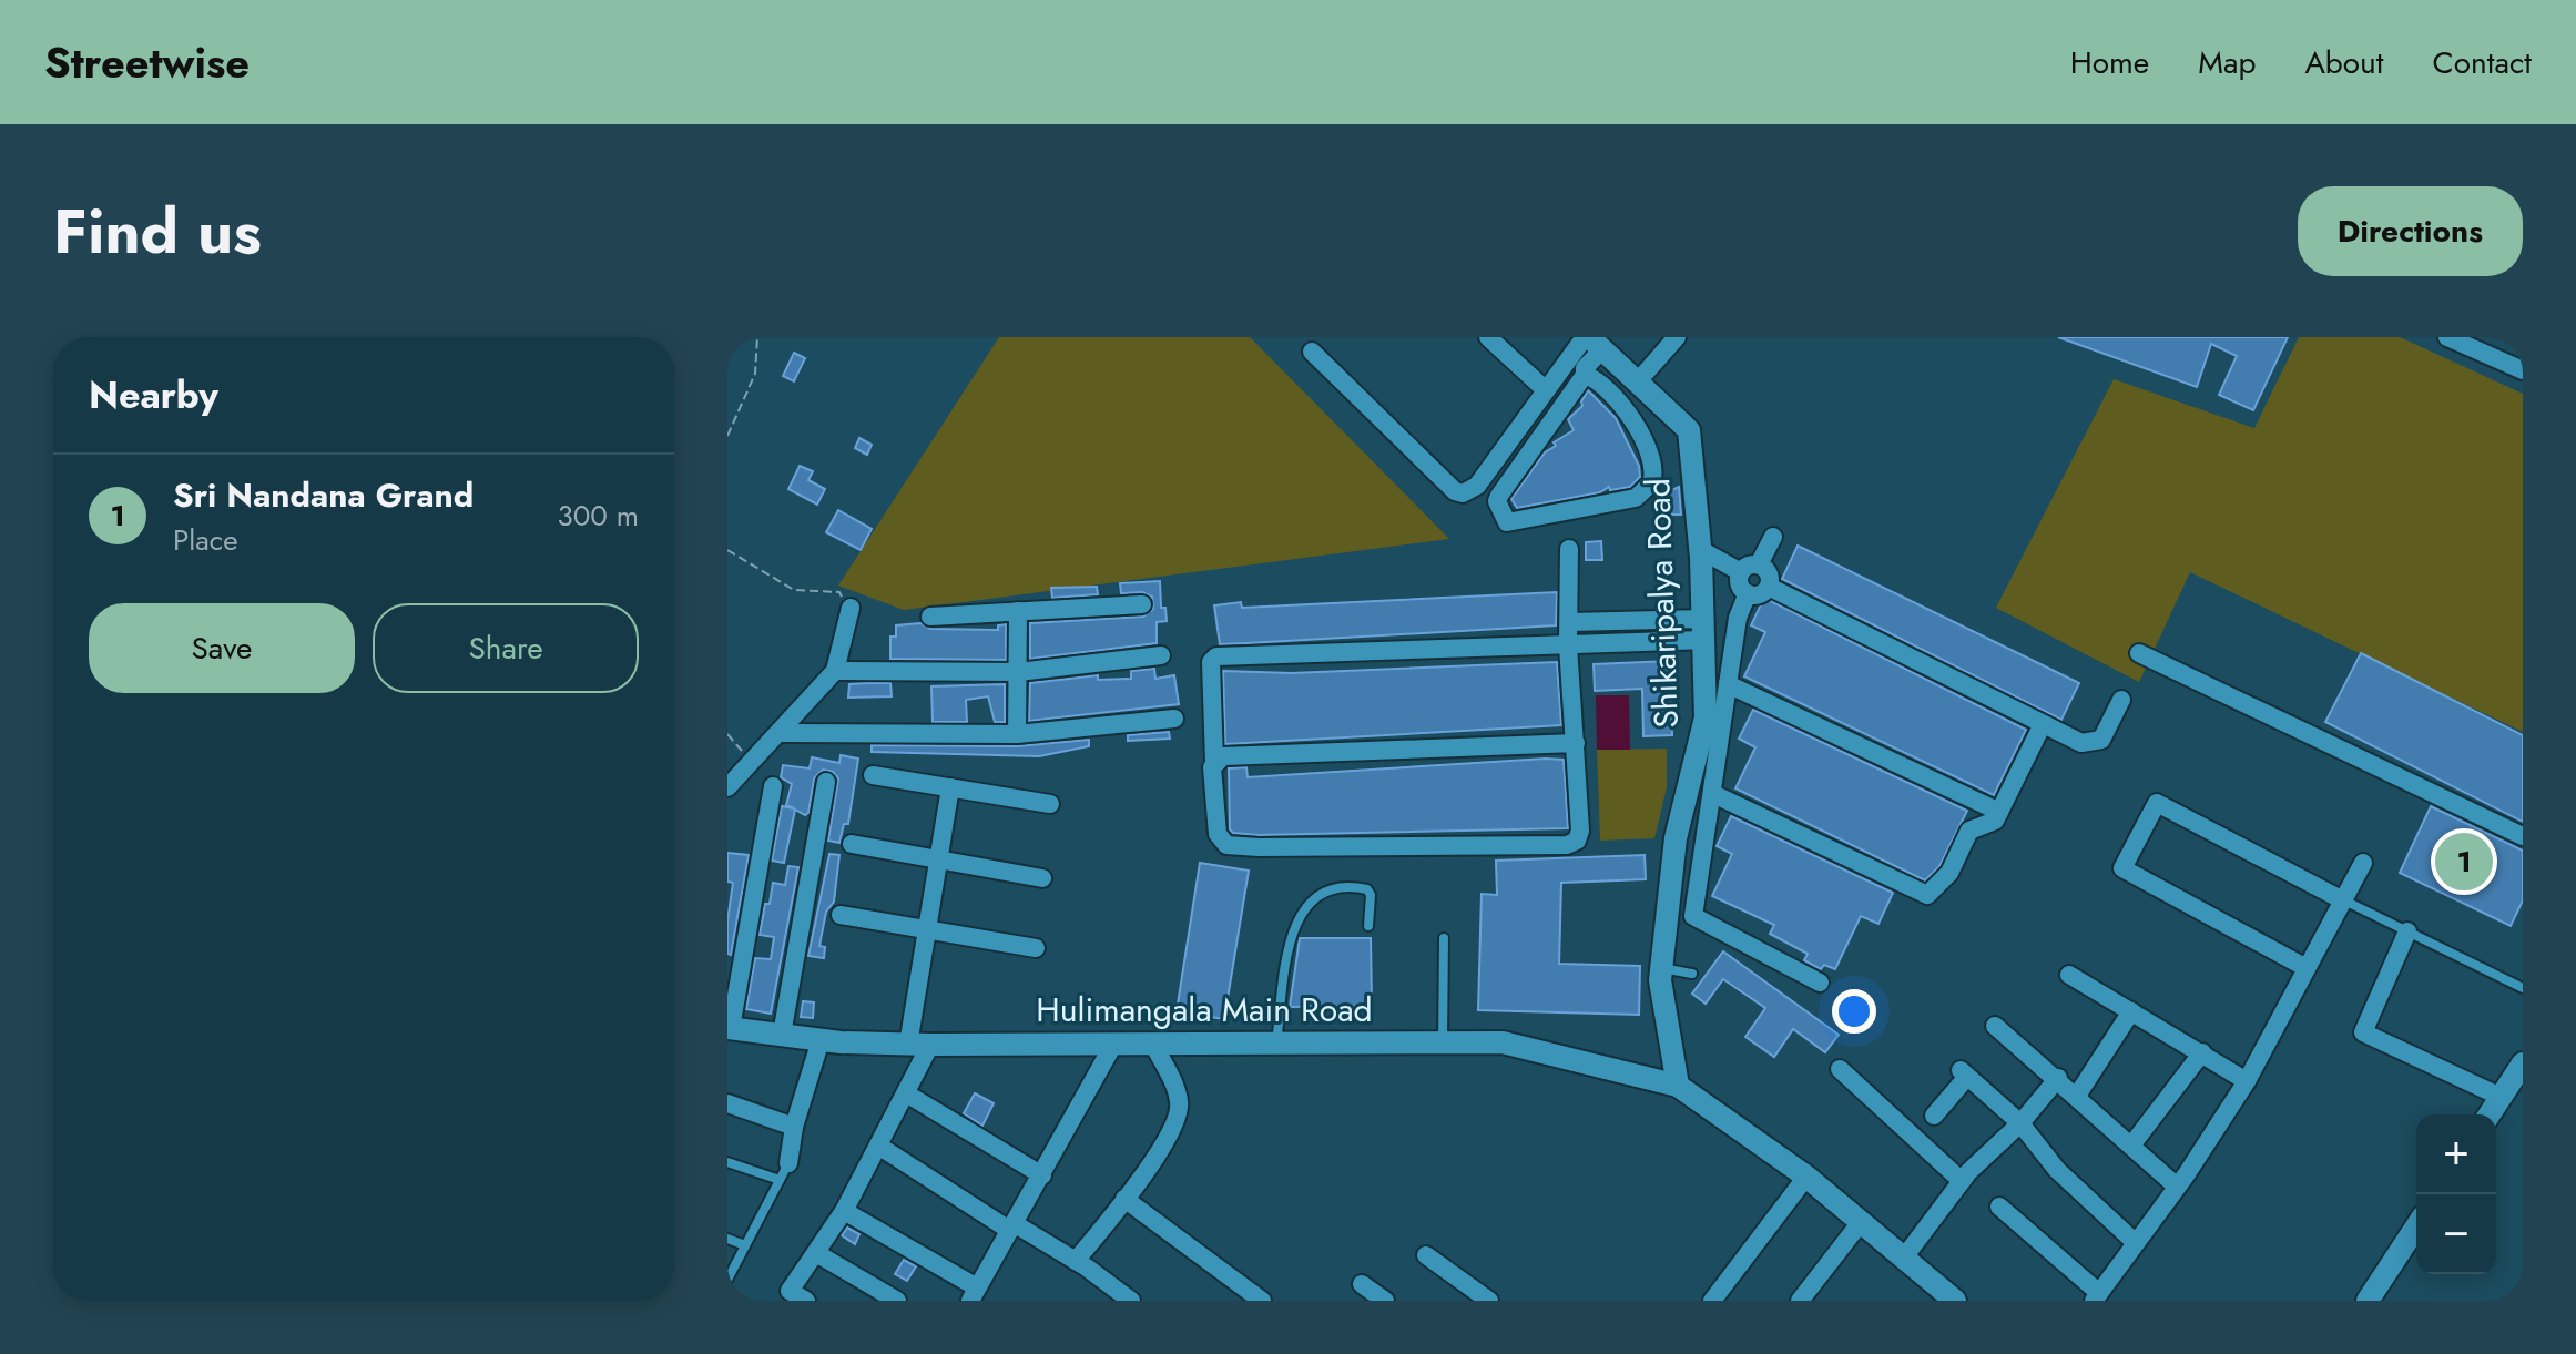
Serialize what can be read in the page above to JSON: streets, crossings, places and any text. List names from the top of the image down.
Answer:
{
  "streets": {
    "street": ["Shikaripalya Road", "Hulimangala Main Road"]
  },
  "crossings": [
    ["Shikaripalya Road", "Hulimangala Main Road"]
  ],
  "page": {
    "header": "Streetwise",
    "nav": [
      "Home",
      "Map",
      "About",
      "Contact"
    ],
    "title": "Find us",
    "buttons": [
      "Directions",
      ["Save", "Share"]
    ],
    "heading": "Nearby",
    "list": [
      {
        "mark": "1",
        "name": "Sri Nandana Grand",
        "note": "Place",
        "value": "300 m"
      }
    ],
    "pins": "1",
    "map_buttons": ["+", "−"]
  }
}
